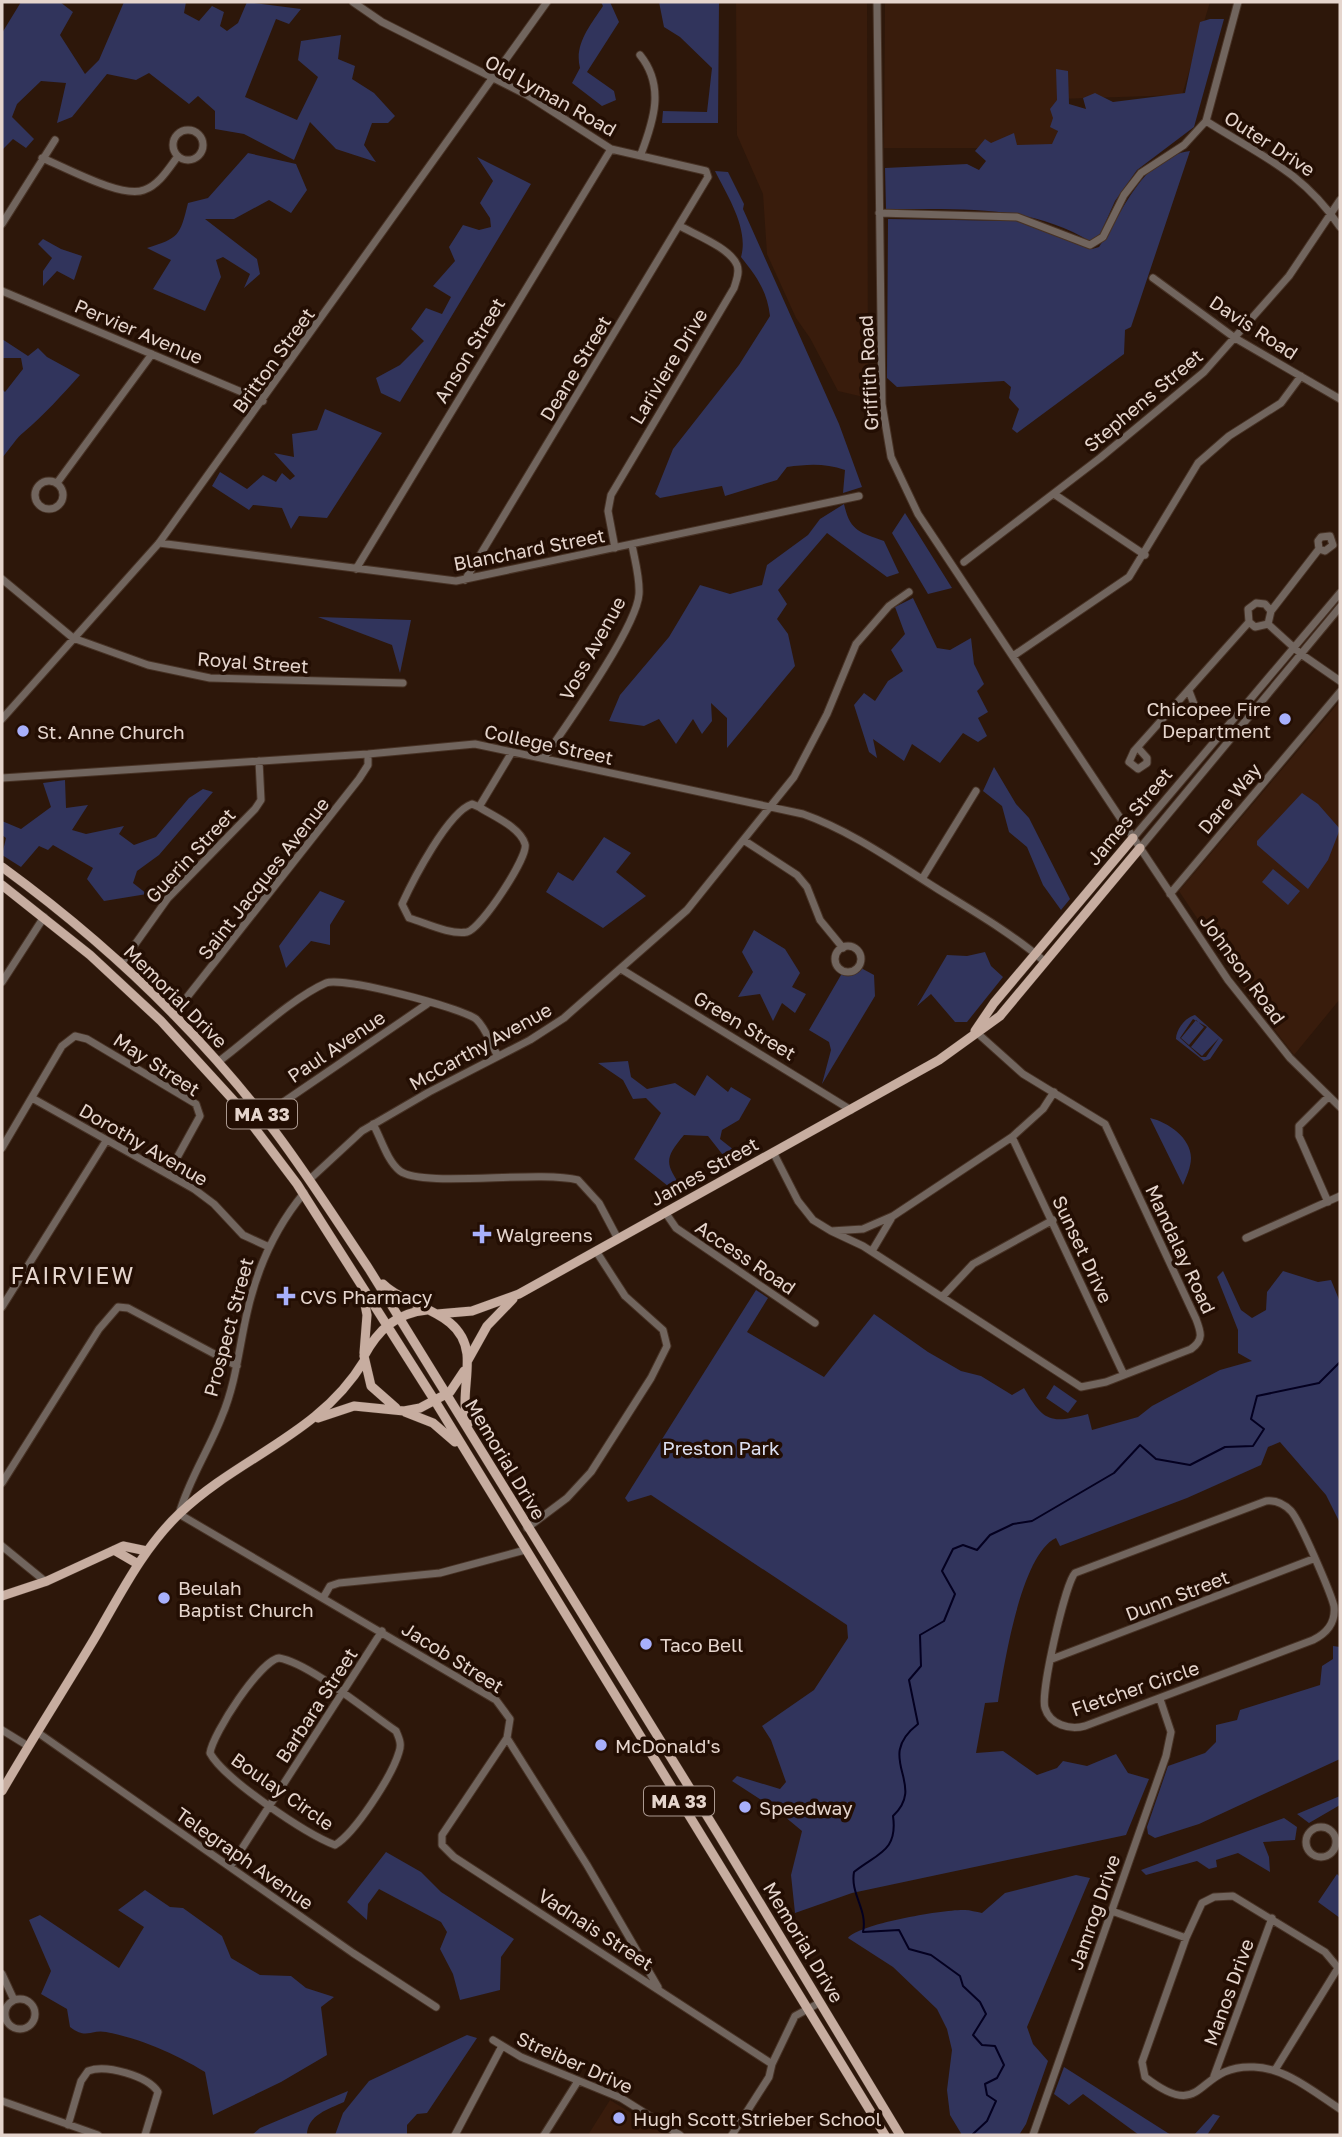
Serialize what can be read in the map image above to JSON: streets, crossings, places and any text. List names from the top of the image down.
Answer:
{
  "streets": {
    "main road": ["James Street", "Memorial Drive", "MA 33"],
    "street": [
      "Old Lyman Road",
      "Outer Drive",
      "Davis Road",
      "Pervier Avenue",
      "Anson Street",
      "Britton Street",
      "Lariviere Drive",
      "Deane Street",
      "Griffith Road",
      "Stephens Street",
      "Blanchard Street",
      "Voss Avenue",
      "Royal Street",
      "College Street",
      "Dare Way",
      "Guerin Street",
      "Saint Jacques Avenue",
      "Johnson Road",
      "Green Street",
      "Paul Avenue",
      "McCarthy Avenue",
      "May Street",
      "Dorothy Avenue",
      "Sunset Drive",
      "Mandalay Road",
      "Access Road",
      "Prospect Street",
      "Dunn Street",
      "Jacob Street",
      "Fletcher Circle",
      "Barbara Street",
      "Boulay Circle",
      "Telegraph Avenue",
      "Jamrog Drive",
      "Vadnais Street",
      "Manos Drive",
      "Streiber Drive"
    ]
  },
  "crossings": [
    ["Old Lyman Road", "Anson Street"],
    ["Old Lyman Road", "Britton Street"],
    ["Old Lyman Road", "Deane Street"],
    ["Outer Drive", "Stephens Street"],
    ["Davis Road", "Stephens Street"],
    ["Pervier Avenue", "Britton Street"],
    ["Anson Street", "Blanchard Street"],
    ["Britton Street", "Blanchard Street"],
    ["Britton Street", "Royal Street"],
    ["Lariviere Drive", "Deane Street"],
    ["Lariviere Drive", "Blanchard Street"],
    ["Deane Street", "Blanchard Street"],
    ["Griffith Road", "James Street"],
    ["Griffith Road", "Johnson Road"],
    ["Blanchard Street", "Voss Avenue"],
    ["Voss Avenue", "College Street"],
    ["College Street", "James Street"],
    ["College Street", "Guerin Street"],
    ["College Street", "Saint Jacques Avenue"],
    ["Dare Way", "Johnson Road"],
    ["James Street", "Johnson Road"],
    ["James Street", "Memorial Drive"],
    ["James Street", "Green Street"],
    ["James Street", "Mandalay Road"],
    ["James Street", "Access Road"],
    ["Guerin Street", "Memorial Drive"],
    ["Saint Jacques Avenue", "Memorial Drive"],
    ["Memorial Drive", "Paul Avenue"],
    ["Memorial Drive", "McCarthy Avenue"],
    ["Memorial Drive", "Prospect Street"],
    ["Green Street", "McCarthy Avenue"],
    ["May Street", "Dorothy Avenue"],
    ["Dorothy Avenue", "Prospect Street"],
    ["Sunset Drive", "Mandalay Road"],
    ["Prospect Street", "Jacob Street"],
    ["Dunn Street", "Fletcher Circle"],
    ["Jacob Street", "Barbara Street"],
    ["Jacob Street", "Vadnais Street"],
    ["Fletcher Circle", "Jamrog Drive"],
    ["Barbara Street", "Boulay Circle"],
    ["Barbara Street", "Telegraph Avenue"]
  ],
  "districts": ["FAIRVIEW"],
  "parks": ["Preston Park"],
  "places": {
    "other": [
      "Chicopee Fire Department",
      "St. Anne Church",
      "Beulah Baptist Church",
      "Taco Bell",
      "McDonald's",
      "Speedway",
      "Hugh Scott Strieber School"
    ],
    "health": ["Walgreens", "CVS Pharmacy"]
  }
}
